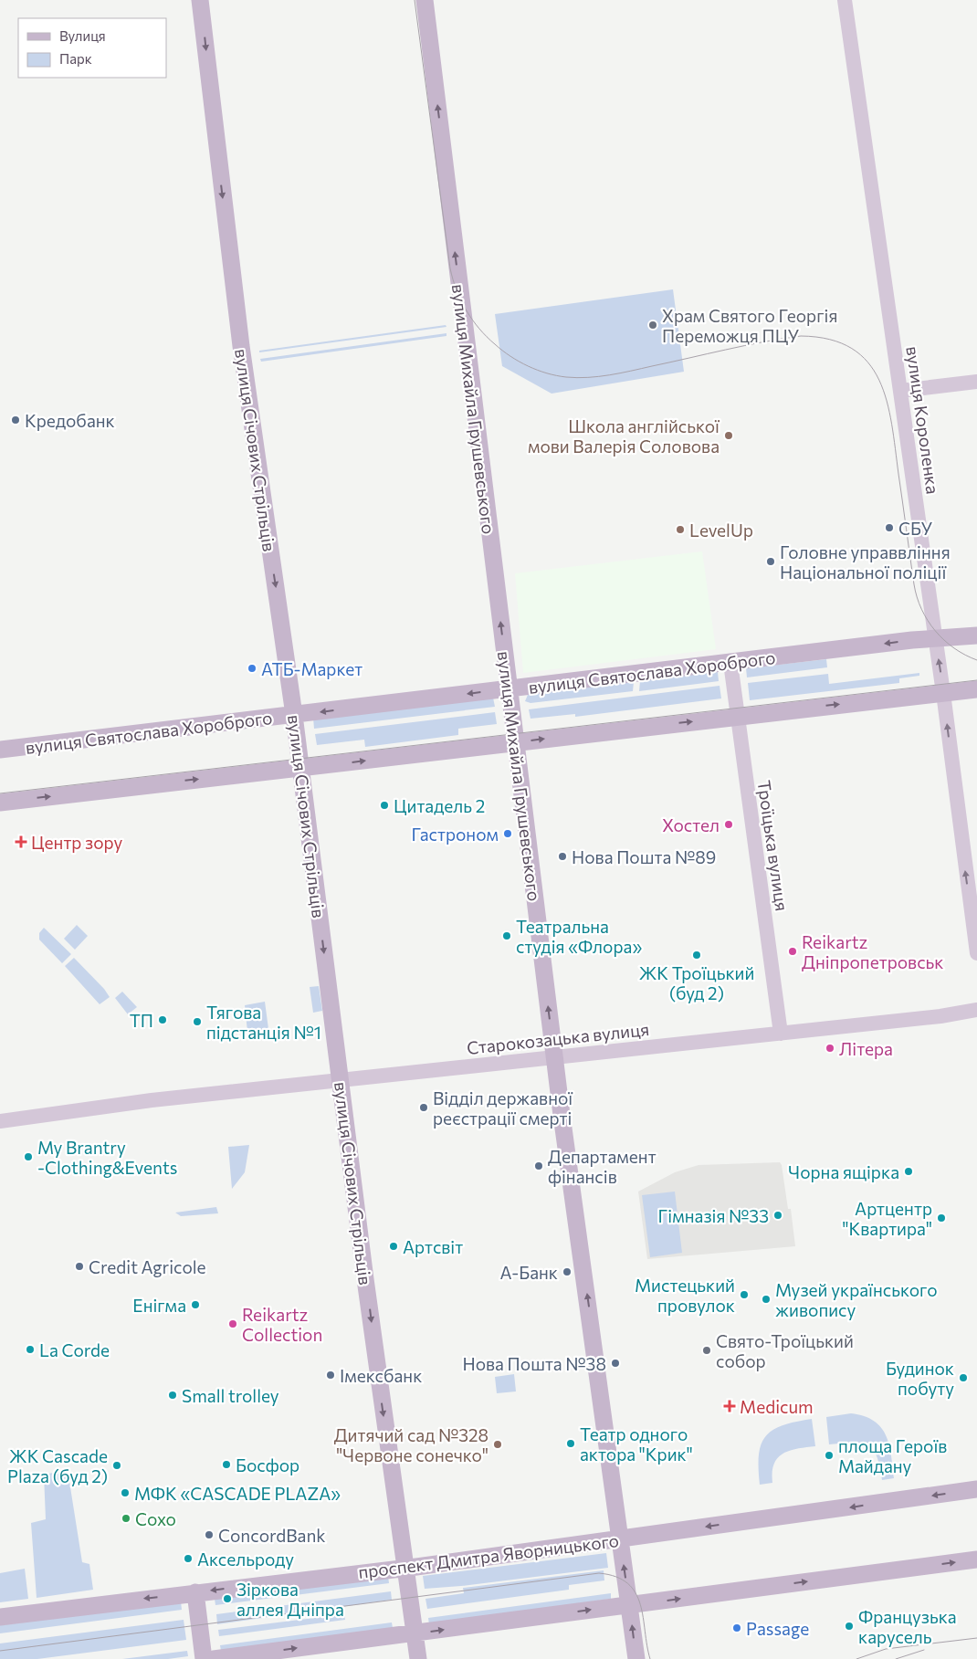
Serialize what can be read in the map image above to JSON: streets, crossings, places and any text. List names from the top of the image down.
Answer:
{
  "streets": {
    "main road": [
      "вулиця Михайла Грушевського",
      "вулиця Січових Стрільців",
      "вулиця Святослава Хороброго",
      "проспект Дмитра Яворницького"
    ],
    "street": ["вулиця Короленка", "Троїцька вулиця", "Старокозацька вулиця"]
  },
  "crossings": [
    ["вулиця Михайла Грушевського", "вулиця Святослава Хороброго"],
    ["вулиця Михайла Грушевського", "Старокозацька вулиця"],
    ["вулиця Михайла Грушевського", "проспект Дмитра Яворницького"],
    ["вулиця Короленка", "вулиця Святослава Хороброго"],
    ["вулиця Січових Стрільців", "вулиця Святослава Хороброго"],
    ["вулиця Січових Стрільців", "Старокозацька вулиця"],
    ["вулиця Січових Стрільців", "проспект Дмитра Яворницького"],
    ["вулиця Святослава Хороброго", "Троїцька вулиця"],
    ["Троїцька вулиця", "Старокозацька вулиця"]
  ],
  "one_way": ["вулиця Михайла Грушевського", "вулиця Січових Стрільців"],
  "places": {
    "other": [
      "Храм Святого Георгія Переможця ПЦУ",
      "Кредобанк",
      "Школа англійської мови Валерія Соловова",
      "СБУ",
      "LevelUp",
      "Головне управвління Національної поліції",
      "АТБ-Маркет",
      "Цитадель 2",
      "Хостел",
      "Гастроном",
      "Нова Пошта №89",
      "Театральна студія «Флора»",
      "Reikartz Дніпропетровськ",
      "ЖК Троїцький (буд 2)",
      "ТП",
      "Тягова підстанція №1",
      "Літера",
      "Відділ державної реєстрації смерті",
      "My Brantry -Clothing&Events",
      "Департамент фінансів",
      "Чорна ящірка",
      "Гімназія №33",
      "Артцентр \"Квартира\"",
      "Артсвіт",
      "Credit Agricole",
      "А-Банк",
      "Мистецький провулок",
      "Музей українського живопису",
      "Енігма",
      "Reikartz Collection",
      "La Corde",
      "Свято-Троїцький собор",
      "Нова Пошта №38",
      "Імексбанк",
      "Будинок побуту",
      "Small trolley",
      "Театр одного актора \"Крик\"",
      "Дитячий сад №328 \"Червоне сонечко\"",
      "площа Героїв Майдану",
      "Босфор",
      "ЖК Cascade Plaza (буд 2)",
      "МФК «CASCADE PLAZA»",
      "Сохо",
      "ConcordBank",
      "Аксельроду",
      "Зіркова аллея Дніпра",
      "Французька карусель",
      "Passage"
    ],
    "health": ["Центр зору", "Medicum"]
  },
  "legend": ["Вулиця", "Парк"]
}
